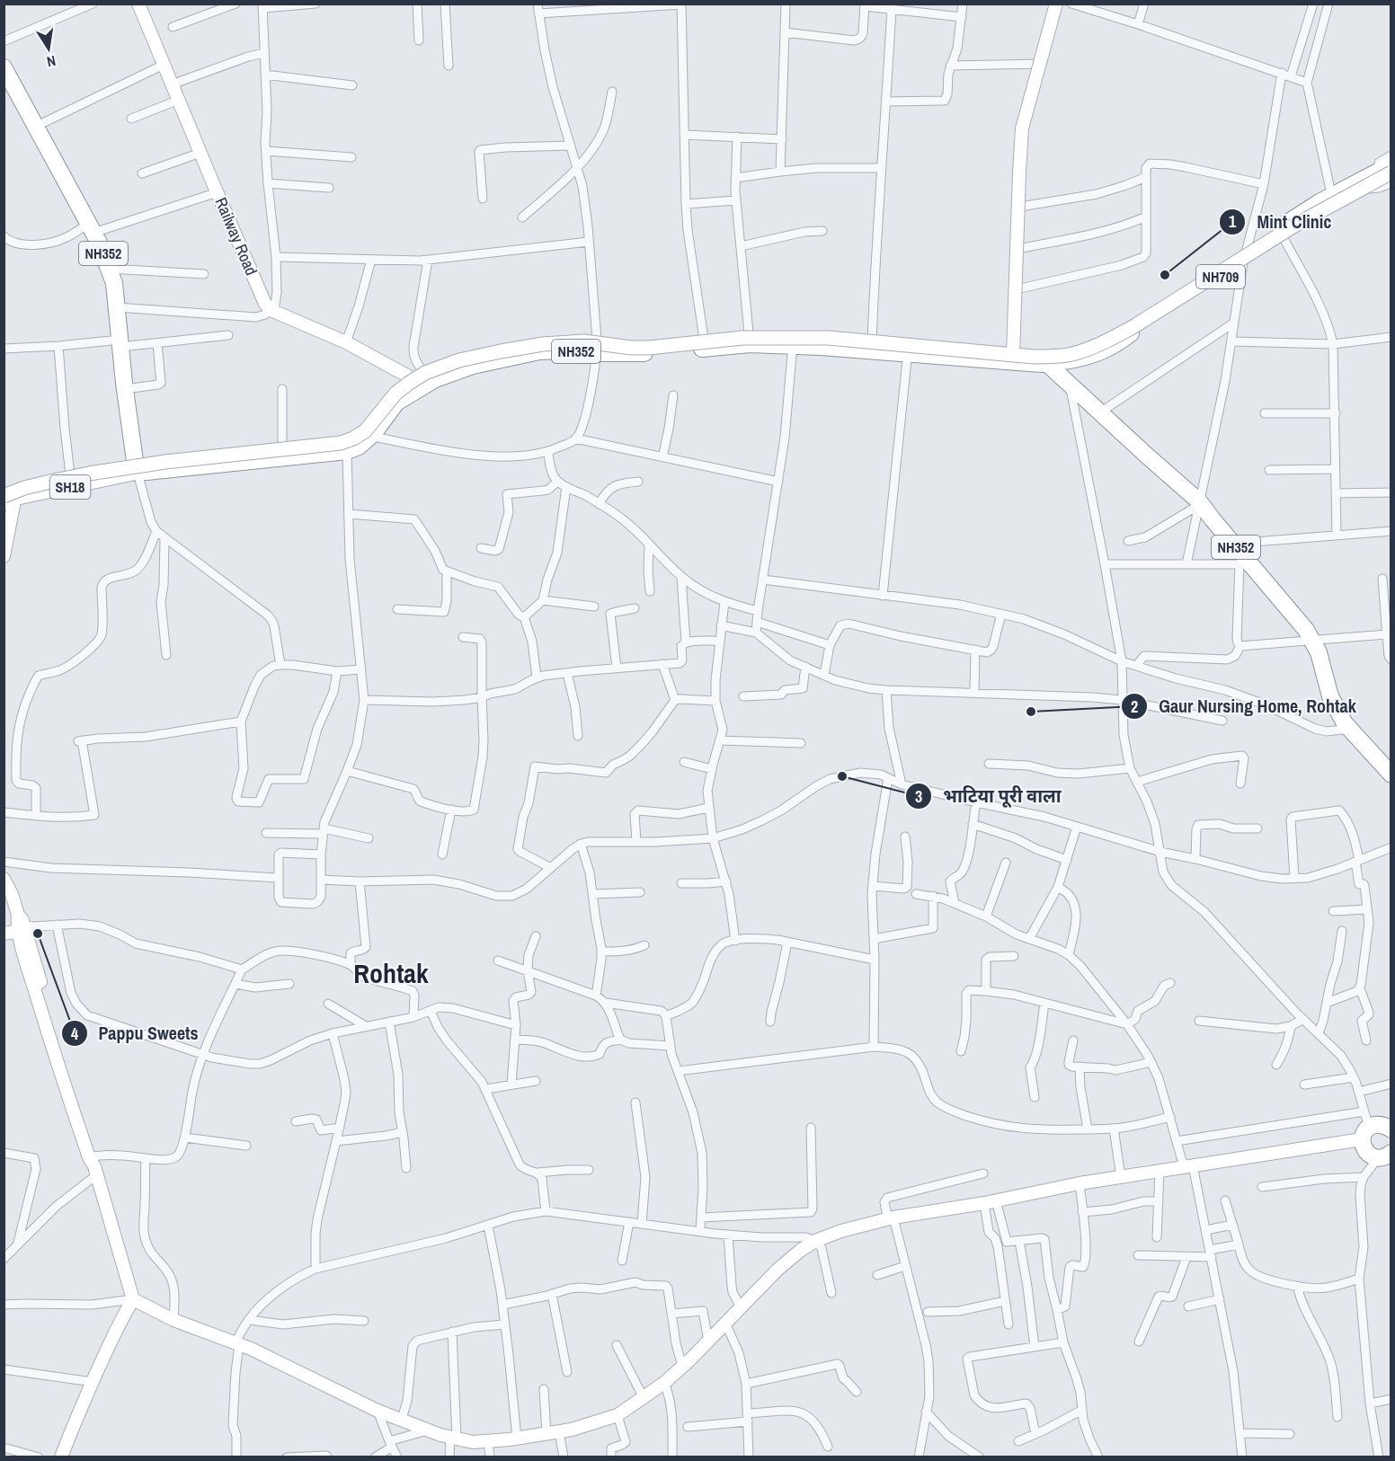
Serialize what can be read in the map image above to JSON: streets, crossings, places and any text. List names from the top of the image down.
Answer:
{
  "streets": {
    "highway": ["NH352", "NH709"],
    "main road": ["SH18"],
    "street": ["Railway Road"]
  },
  "crossings": [
    ["NH352", "NH709"],
    ["NH352", "SH18"]
  ],
  "districts": ["Rohtak"],
  "places": [
    "Mint Clinic",
    "Gaur Nursing Home, Rohtak",
    "भाटिया पूरी वाला",
    "Pappu Sweets"
  ],
  "north": "bottom"
}
